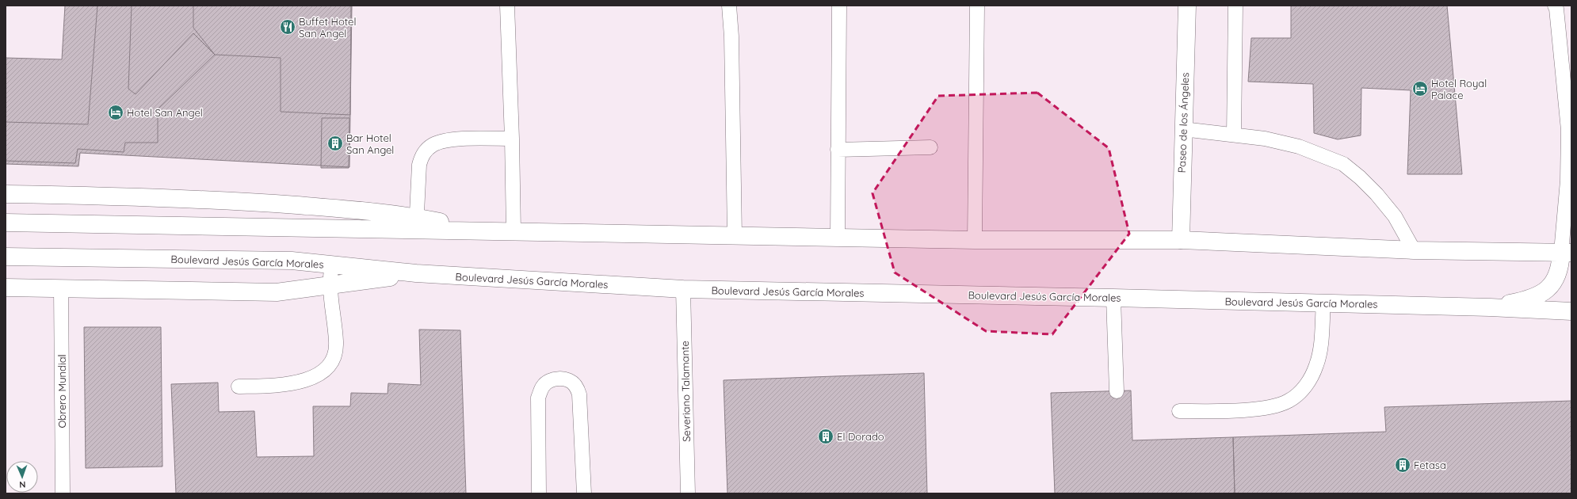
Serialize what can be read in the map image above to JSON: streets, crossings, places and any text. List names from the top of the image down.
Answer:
{
  "streets": {
    "main road": ["Paseo de los Ángeles", "Boulevard Jesús García Morales"],
    "lane": ["Obrero Mundial", "Severiano Talamante"]
  },
  "crossings": [
    ["Boulevard Jesús García Morales", "Severiano Talamante"]
  ],
  "places": {
    "restaurant": ["Buffet Hotel San Angel"],
    "hotel": ["Hotel Royal Palace", "Hotel San Angel"],
    "building": ["Bar Hotel San Angel", "El Dorado", "Fetasa"]
  },
  "north": "bottom"
}
